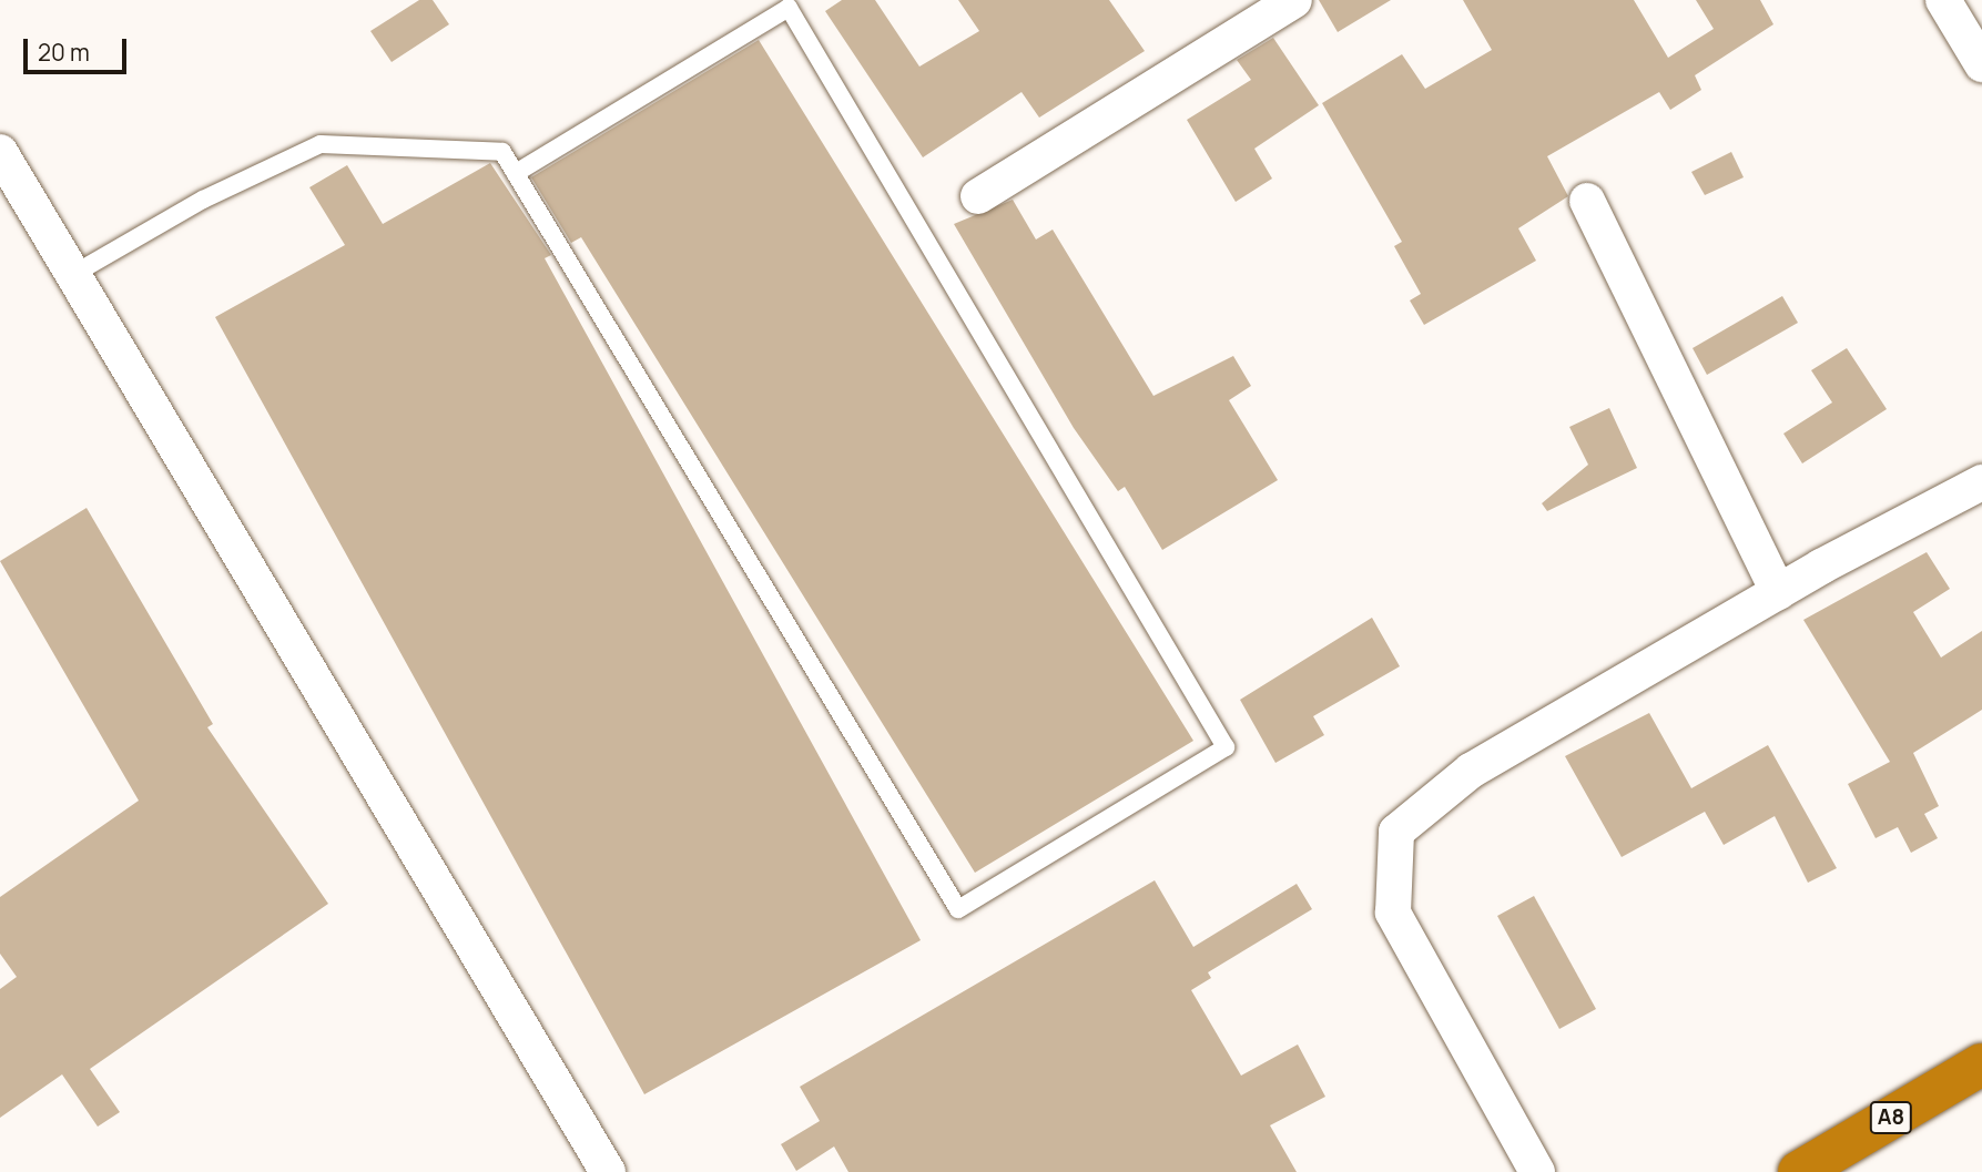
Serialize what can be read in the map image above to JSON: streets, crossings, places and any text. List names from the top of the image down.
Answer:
{
  "streets": {
    "highway": ["A8"]
  },
  "scale_bar": "20 m"
}
